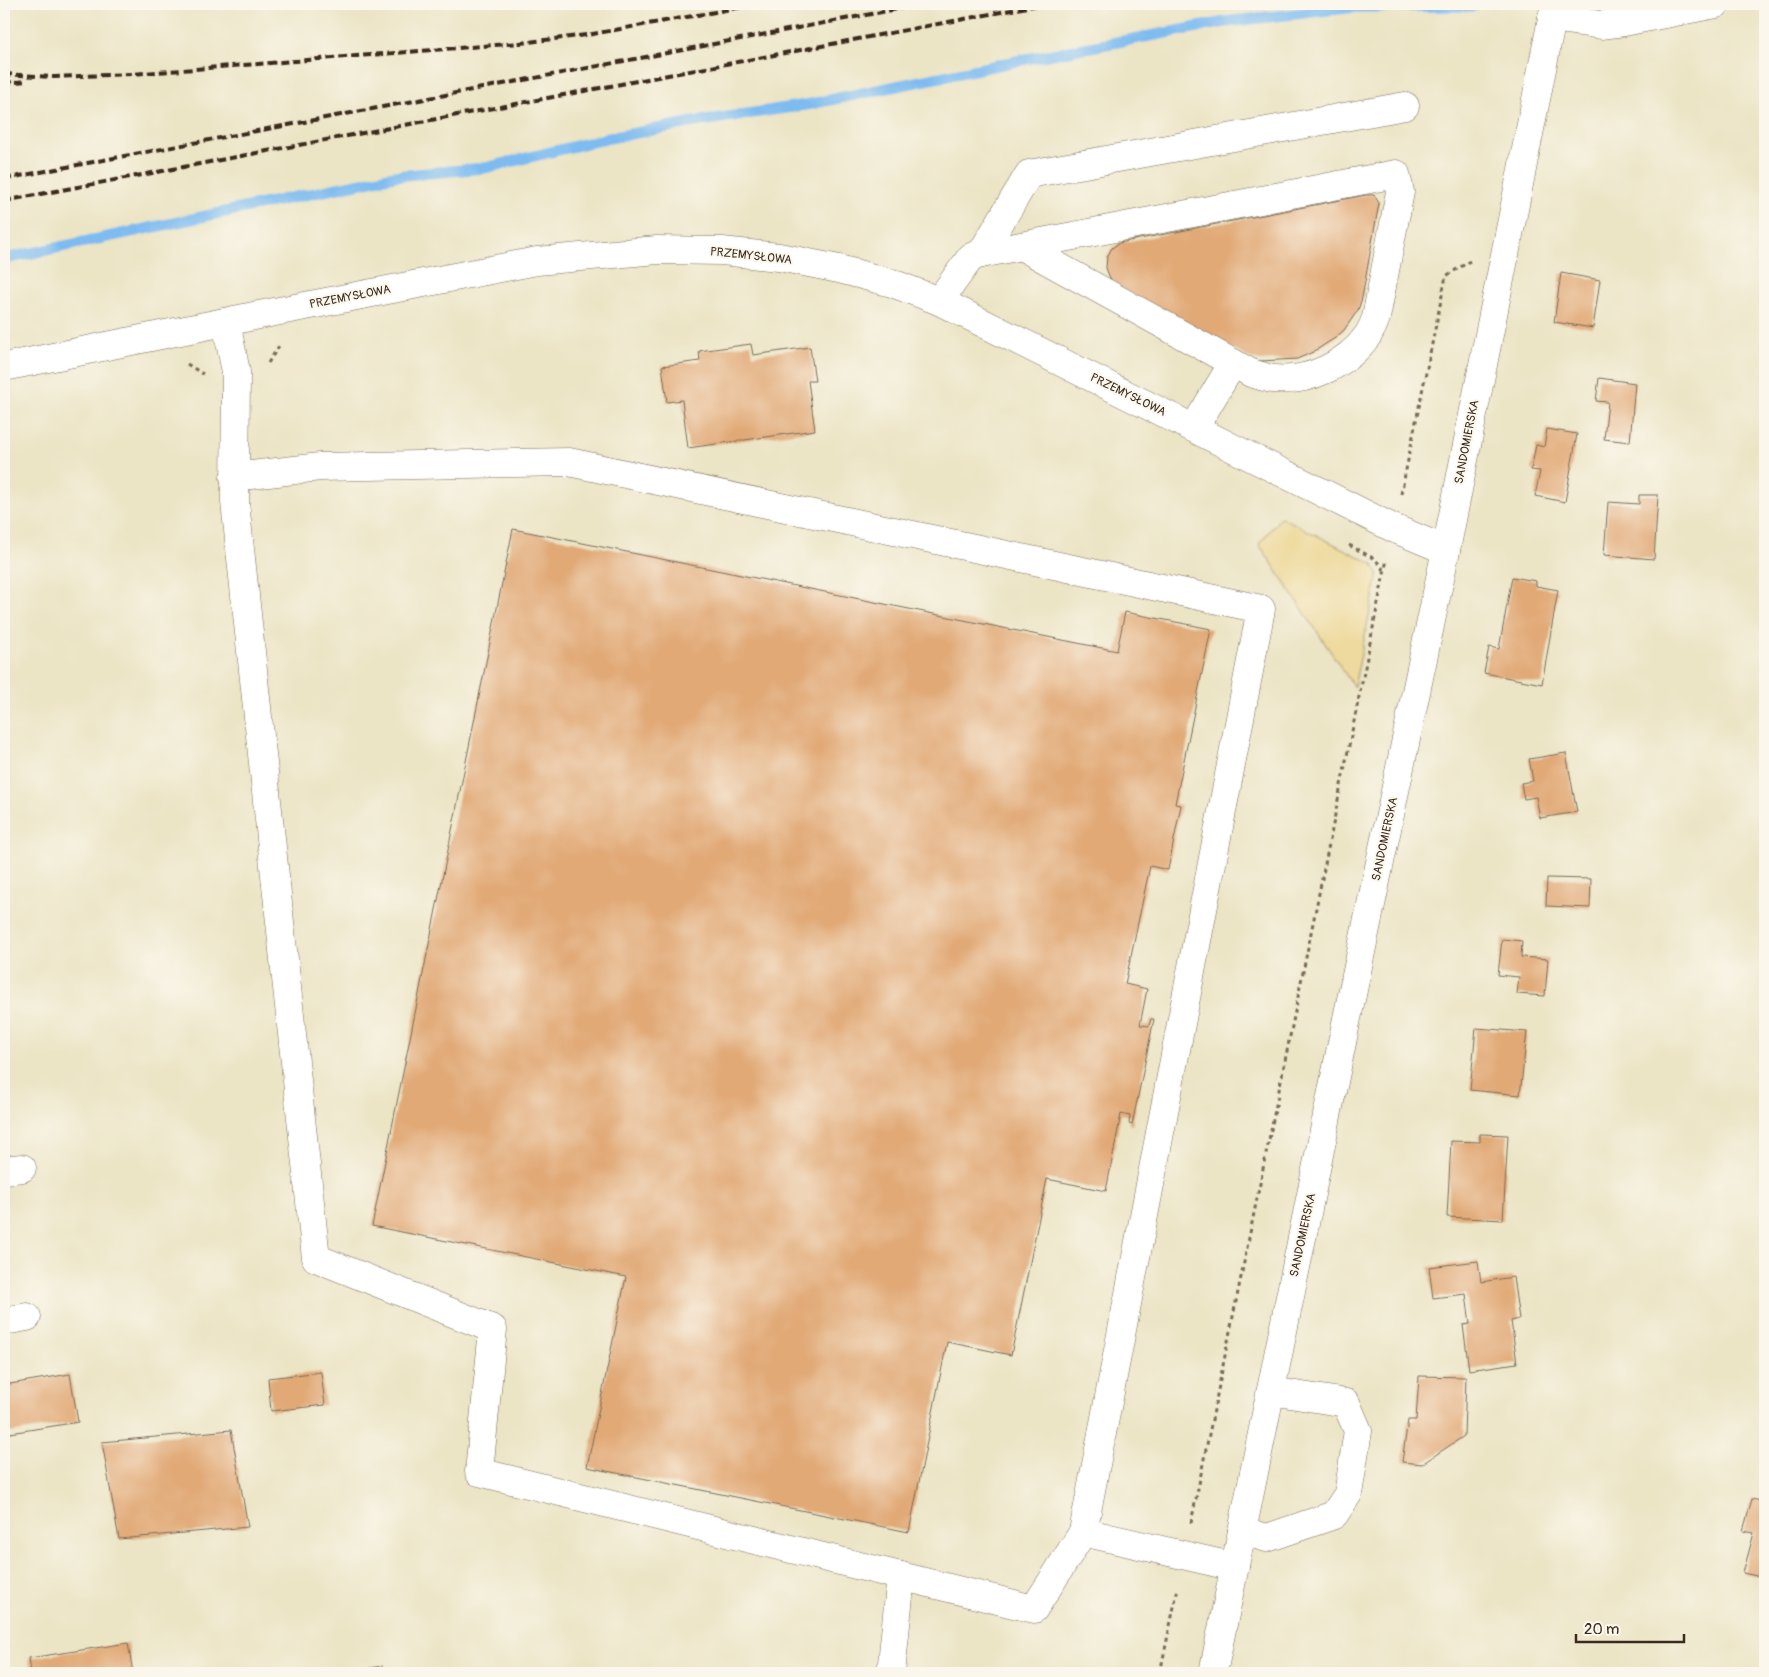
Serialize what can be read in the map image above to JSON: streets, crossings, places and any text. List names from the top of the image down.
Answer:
{
  "streets": {
    "street": ["PRZEMYSŁOWA", "SANDOMIERSKA"]
  },
  "crossings": [
    ["PRZEMYSŁOWA", "SANDOMIERSKA"]
  ],
  "scale_bar": "20 m"
}
